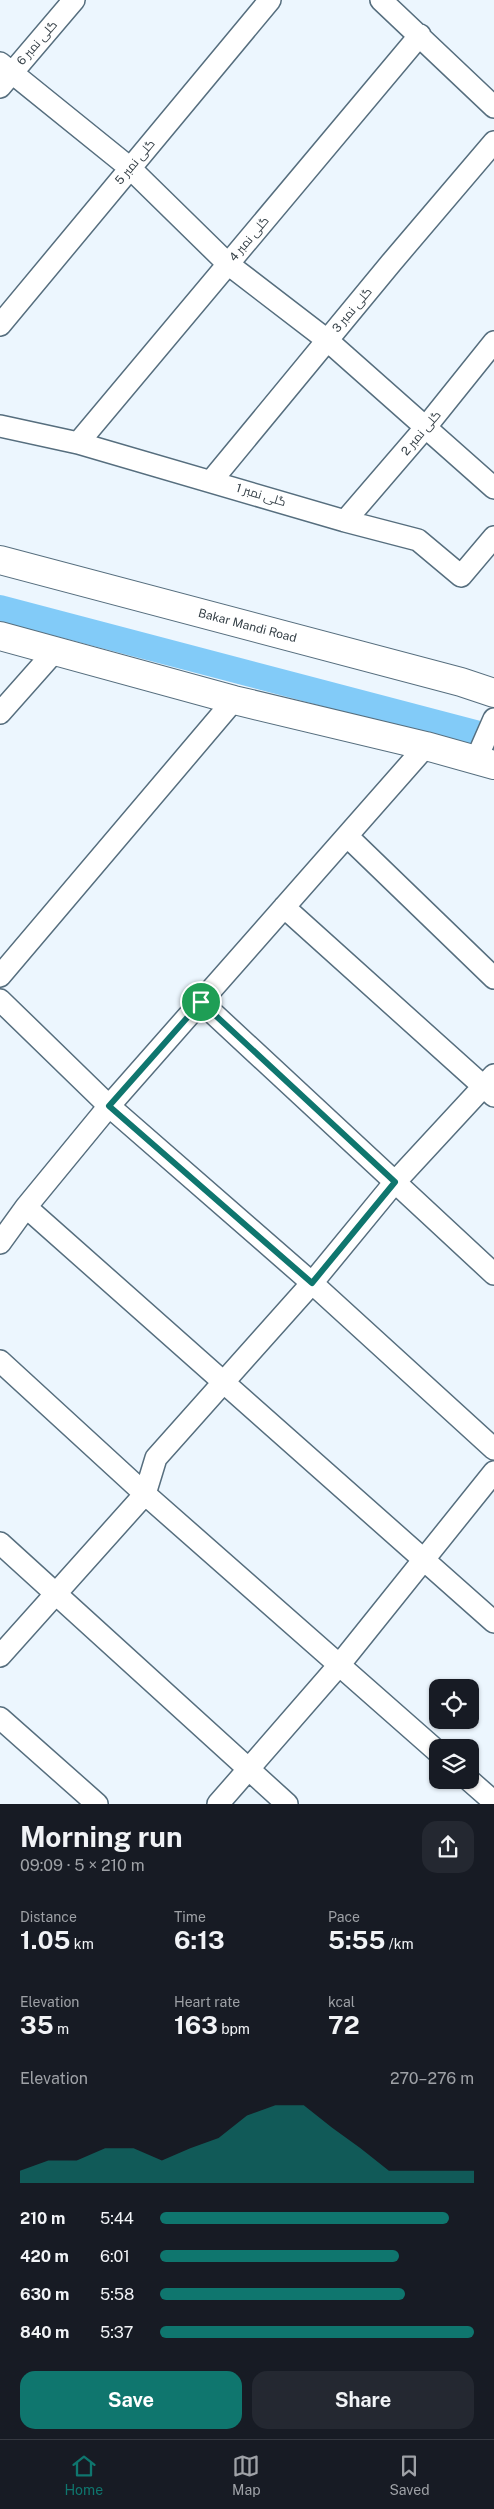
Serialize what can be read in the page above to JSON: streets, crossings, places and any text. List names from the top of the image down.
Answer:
{
  "streets": {
    "street": [
      "گلی نمبر 6",
      "گلی نمبر 5",
      "گلی نمبر 4",
      "گلی نمبر 3",
      "گلی نمبر 2",
      "گلی نمبر 1",
      "Bakar Mandi Road"
    ]
  },
  "crossings": [
    ["گلی نمبر 4", "گلی نمبر 1"],
    ["گلی نمبر 3", "گلی نمبر 1"],
    ["گلی نمبر 2", "گلی نمبر 1"]
  ],
  "page": {
    "heading": ["Morning run", "09:09 · 5 × 210 m"],
    "stats": [
      ["Distance", "1.05 km"],
      ["Time", "6:13"],
      ["Pace", "5:55 /km"],
      ["Elevation", "35 m"],
      ["Heart rate", "163 bpm"],
      ["kcal", "72"]
    ],
    "chart": ["Elevation", "270–276 m"],
    "list": [
      {
        "name": "210 m",
        "note": "5:44"
      },
      {
        "name": "420 m",
        "note": "6:01"
      },
      {
        "name": "630 m",
        "note": "5:58"
      },
      {
        "name": "840 m",
        "note": "5:37"
      }
    ],
    "buttons": ["Save", "Share"],
    "tabs": ["Home", "Map", "Saved"]
  }
}
